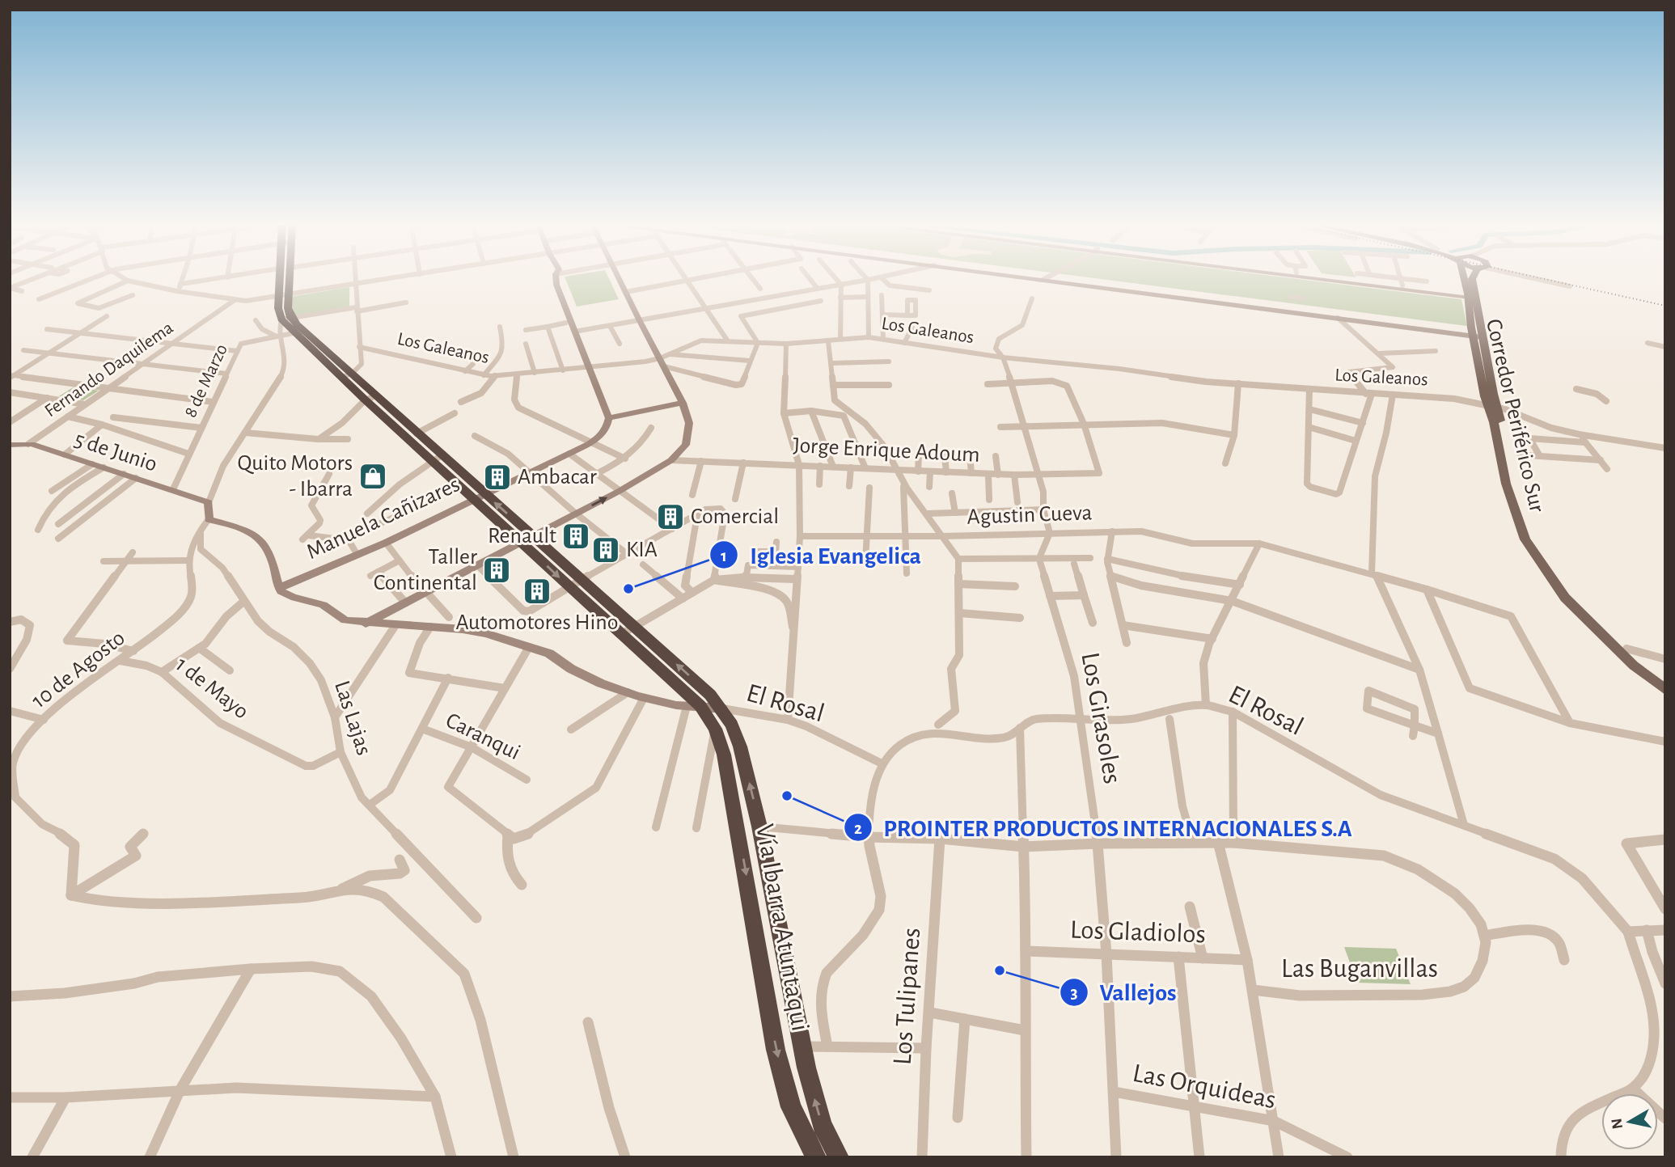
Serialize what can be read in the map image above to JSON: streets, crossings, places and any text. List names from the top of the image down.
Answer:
{
  "streets": {
    "highway": ["Vía Ibarra Atuntaqui"],
    "main road": ["Corredor Periférico Sur"],
    "street": [
      "Los Galeanos",
      "Fernando Daquilema",
      "8 de Marzo",
      "Jorge Enrique Adoum",
      "5 de Junio",
      "Agustin Cueva",
      "Manuela Cañizares",
      "10 de Agosto",
      "1 de Mayo",
      "El Rosal",
      "Las Lajas",
      "Los Girasoles",
      "Caranqui",
      "Los Gladiolos",
      "Las Buganvillas",
      "Los Tulipanes",
      "Las Orquideas"
    ]
  },
  "crossings": [
    ["Los Galeanos", "Corredor Periférico Sur"],
    ["Fernando Daquilema", "5 de Junio"],
    ["8 de Marzo", "5 de Junio"],
    ["Manuela Cañizares", "Vía Ibarra Atuntaqui"],
    ["10 de Agosto", "1 de Mayo"],
    ["10 de Agosto", "Las Lajas"],
    ["1 de Mayo", "Las Lajas"],
    ["El Rosal", "Los Girasoles"],
    ["Los Girasoles", "Los Gladiolos"],
    ["Los Girasoles", "Las Orquideas"]
  ],
  "places": {
    "shop": ["Quito Motors - Ibarra"],
    "building": [
      "Ambacar",
      "Comercial",
      "Renault",
      "KIA",
      "Taller Continental",
      "Automotores Hino"
    ],
    "other": ["Iglesia Evangelica", "PROINTER PRODUCTOS INTERNACIONALES S.A", "Vallejos"]
  },
  "north": "left"
}
